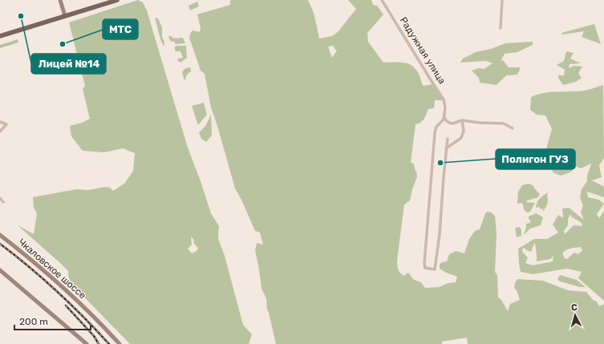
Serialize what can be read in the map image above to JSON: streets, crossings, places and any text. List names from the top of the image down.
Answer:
{
  "streets": {
    "street": ["Радужная улица", "Чкаловское шоссе"]
  },
  "places": ["Лицей №14", "МТС", "Полигон ГУЗ"],
  "scale_bar": "200 m",
  "north": "top"
}
